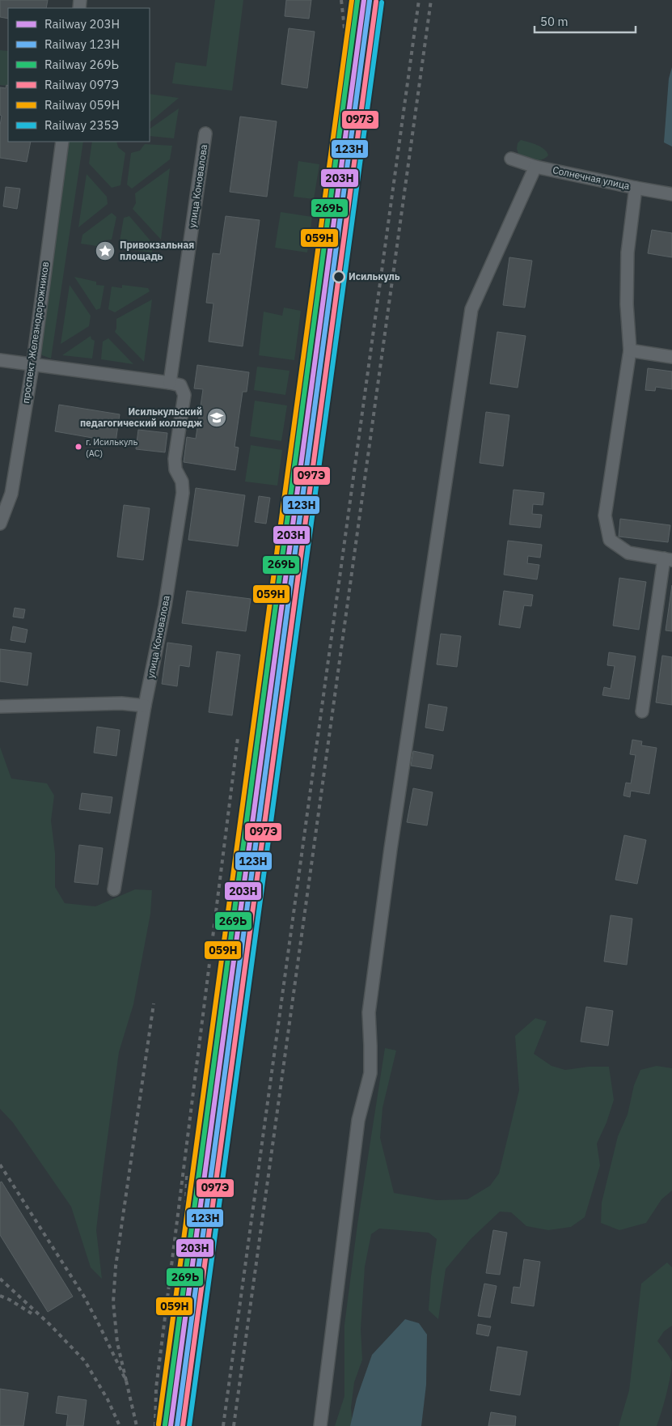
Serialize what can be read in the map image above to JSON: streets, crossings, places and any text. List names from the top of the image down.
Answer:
{
  "streets": {
    "street": ["Солнечная улица", "улица Коновалова", "проспект Железнодорожников"]
  },
  "places": {
    "place": ["Привокзальная площадь"],
    "other": ["Исилькуль", "г. Исилькуль (АС)"],
    "school or university": ["Исилькульский педагогический колледж"]
  },
  "lines": [
    "rail line 203Н",
    "rail line 269Ь",
    "rail line 059Н",
    "rail line 123Н",
    "rail line 097Э",
    "rail line 235Э"
  ],
  "legend": [
    "Railway 203Н",
    "Railway 123Н",
    "Railway 269Ь",
    "Railway 097Э",
    "Railway 059Н",
    "Railway 235Э"
  ],
  "scale_bar": "50 m"
}
